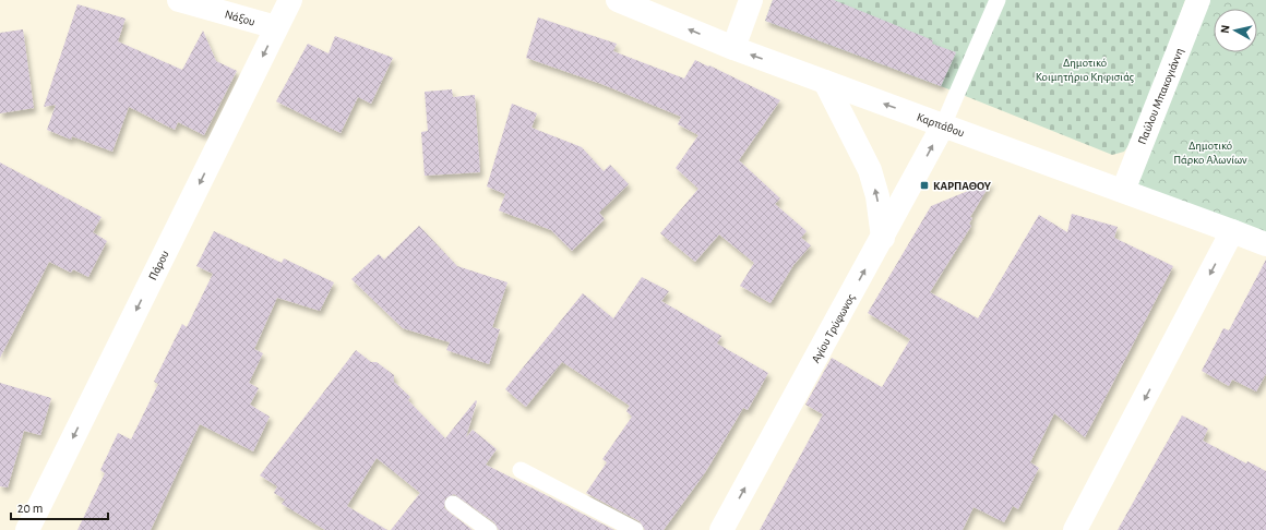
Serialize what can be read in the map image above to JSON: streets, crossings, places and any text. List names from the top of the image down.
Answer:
{
  "streets": {
    "main road": [
      "Νάξου",
      "Παύλου Μπακογιάννη",
      "Καρπάθου",
      "Πάρου",
      "Αγίου Τρύφωνος"
    ]
  },
  "crossings": [
    ["Νάξου", "Πάρου"],
    ["Παύλου Μπακογιάννη", "Καρπάθου"],
    ["Καρπάθου", "Αγίου Τρύφωνος"]
  ],
  "one_way": ["Καρπάθου", "Πάρου", "Αγίου Τρύφωνος"],
  "parks": ["Δημοτικό Κοιμητήριο Κηφισιάς", "Δημοτικό Πάρκο Αλωνίων"],
  "places": {
    "transit": ["ΚΑΡΠΑΘΟΥ"]
  },
  "scale_bar": "20 m",
  "north": "left"
}
